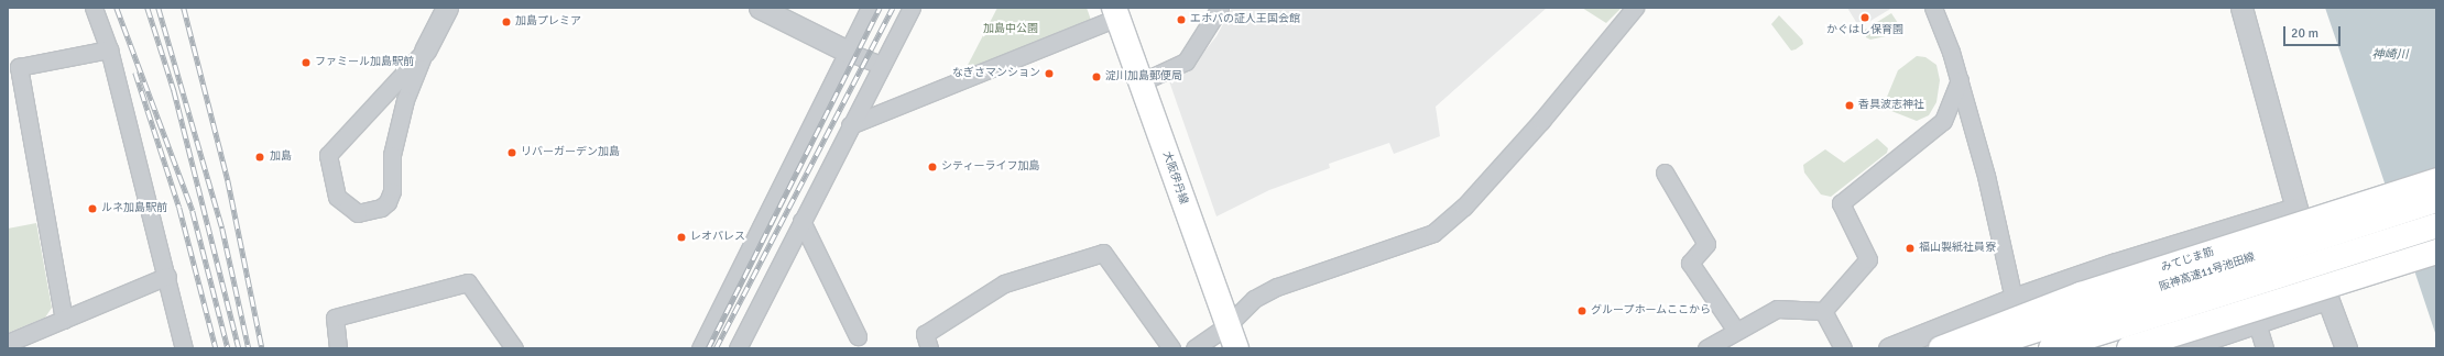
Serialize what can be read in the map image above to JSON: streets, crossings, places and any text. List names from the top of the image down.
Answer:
{
  "streets": {
    "main road": ["大阪伊丹線", "みてじま筋", "阪神高速11号池田線"]
  },
  "water": ["神崎川"],
  "parks": ["加島中公園"],
  "places": [
    "かぐはし保育園",
    "エホバの証人王国会館",
    "加島プレミア",
    "ファミール加島駅前",
    "なぎさマンション",
    "淀川加島郵便局",
    "香具波志神社",
    "リバーガーデン加島",
    "加島",
    "シティーライフ加島",
    "ルネ加島駅前",
    "レオパレス",
    "福山製紙社員寮",
    "グループホームここから"
  ],
  "scale_bar": "20 m"
}
